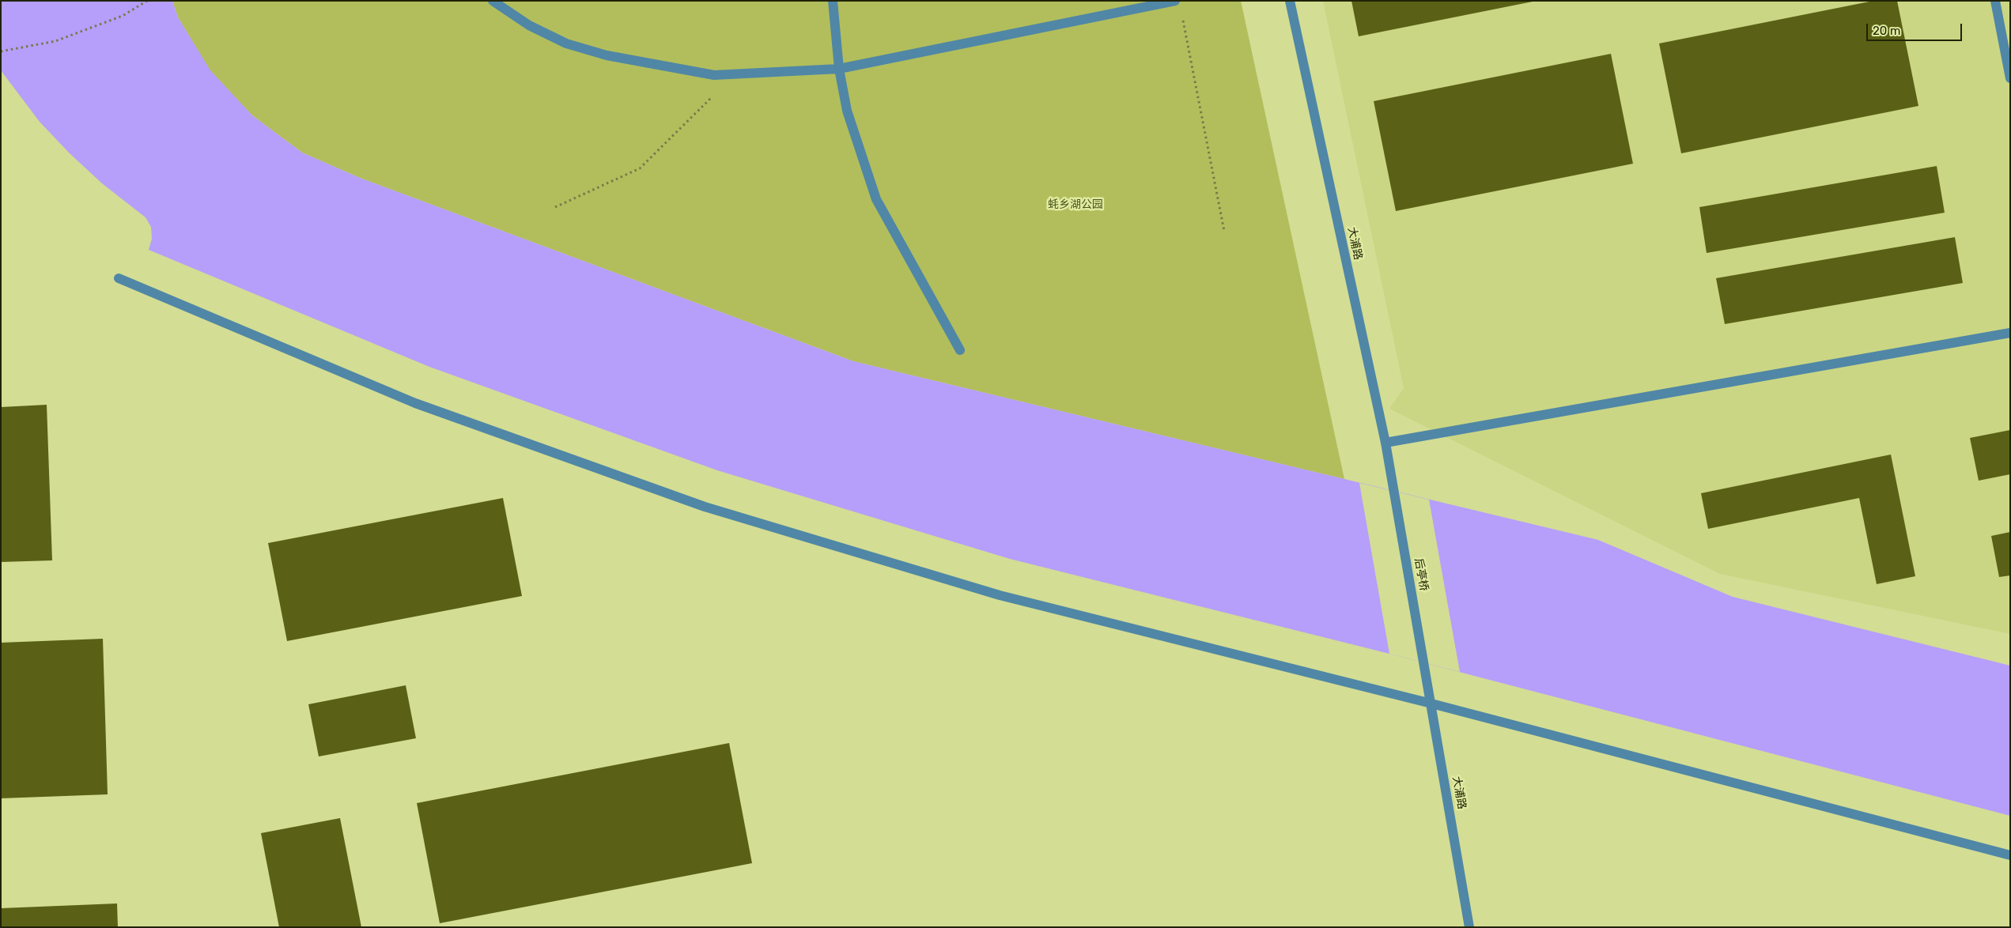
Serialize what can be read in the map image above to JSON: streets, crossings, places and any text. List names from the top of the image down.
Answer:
{
  "streets": {
    "street": ["大浦路", "后亭桥"]
  },
  "crossings": [
    ["大浦路", "后亭桥"]
  ],
  "parks": ["蚝乡湖公园"],
  "scale_bar": "20 m"
}
